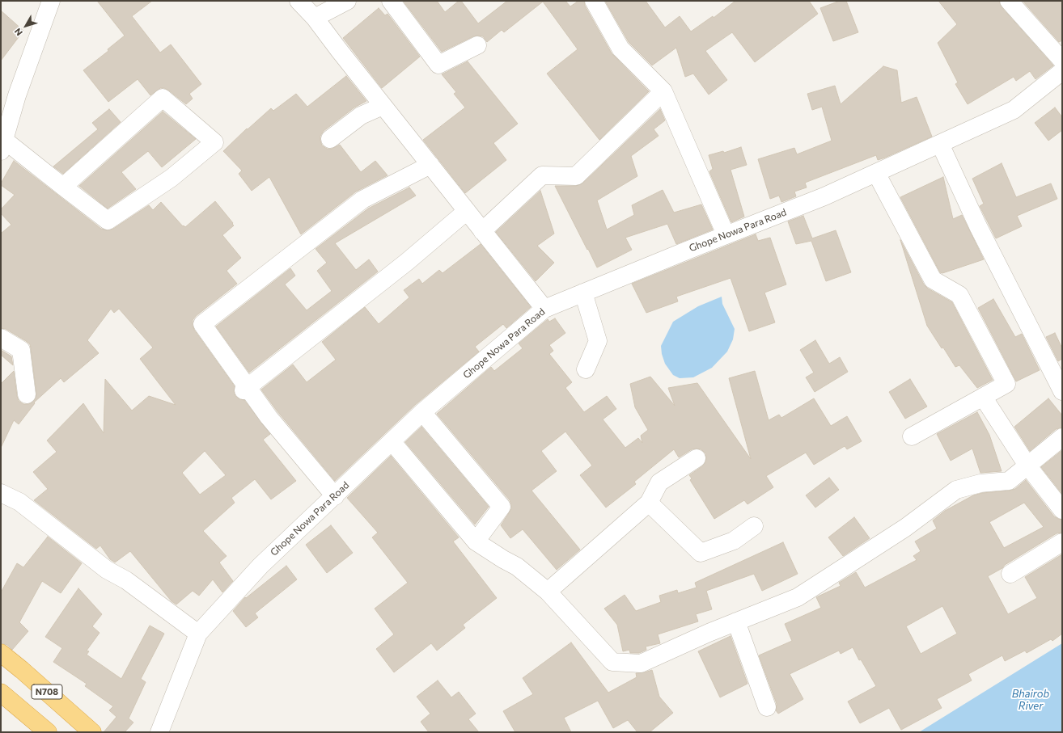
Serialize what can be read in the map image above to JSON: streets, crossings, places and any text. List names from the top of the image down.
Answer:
{
  "streets": {
    "highway": ["N708"],
    "street": ["Ghope Nowa Para Road"]
  },
  "water": ["Bhairob River"],
  "north": "bottom left"
}
